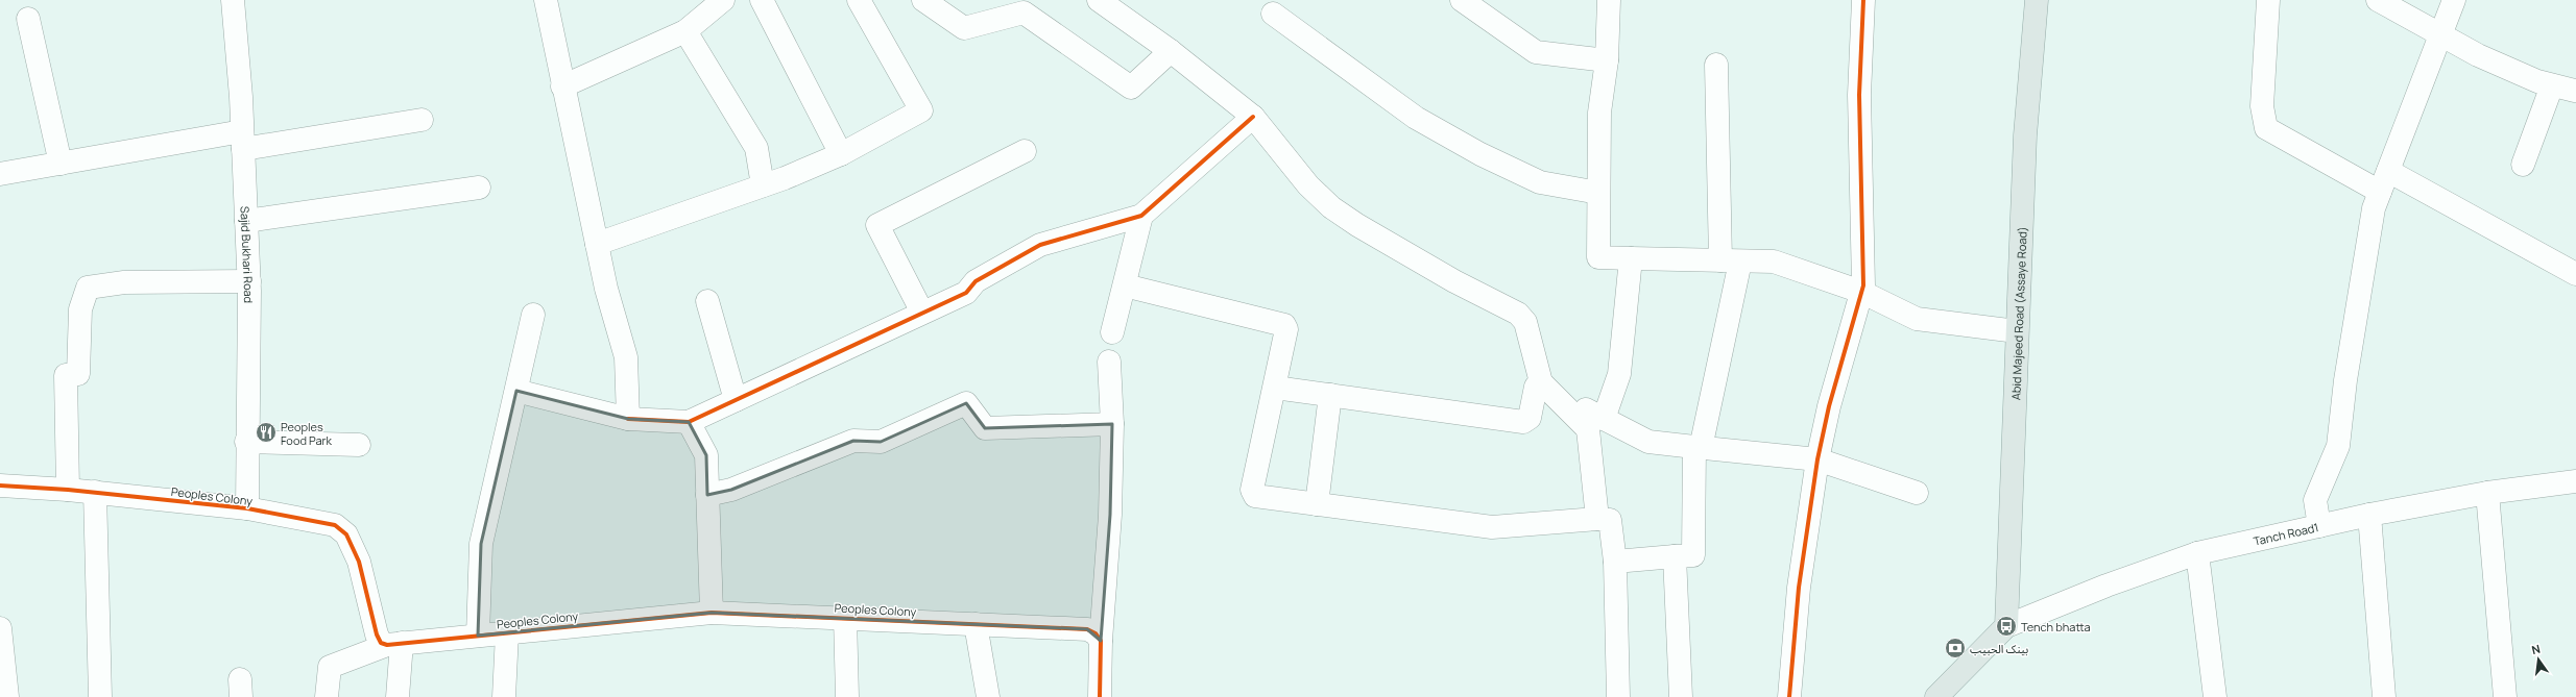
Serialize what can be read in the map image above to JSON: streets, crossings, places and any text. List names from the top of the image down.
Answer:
{
  "streets": {
    "main road": ["Abid Majeed Road (Assaye Road)"],
    "street": ["Sajid Bukhari Road", "Peoples Colony", "Tanch Road1"]
  },
  "crossings": [
    ["Sajid Bukhari Road", "Peoples Colony"],
    ["Abid Majeed Road (Assaye Road)", "Tanch Road1"]
  ],
  "places": {
    "restaurant": ["Peoples Food Park"],
    "bus stop": ["Tench bhatta"],
    "bank": ["بينک الحبيب"]
  },
  "north": "top"
}
